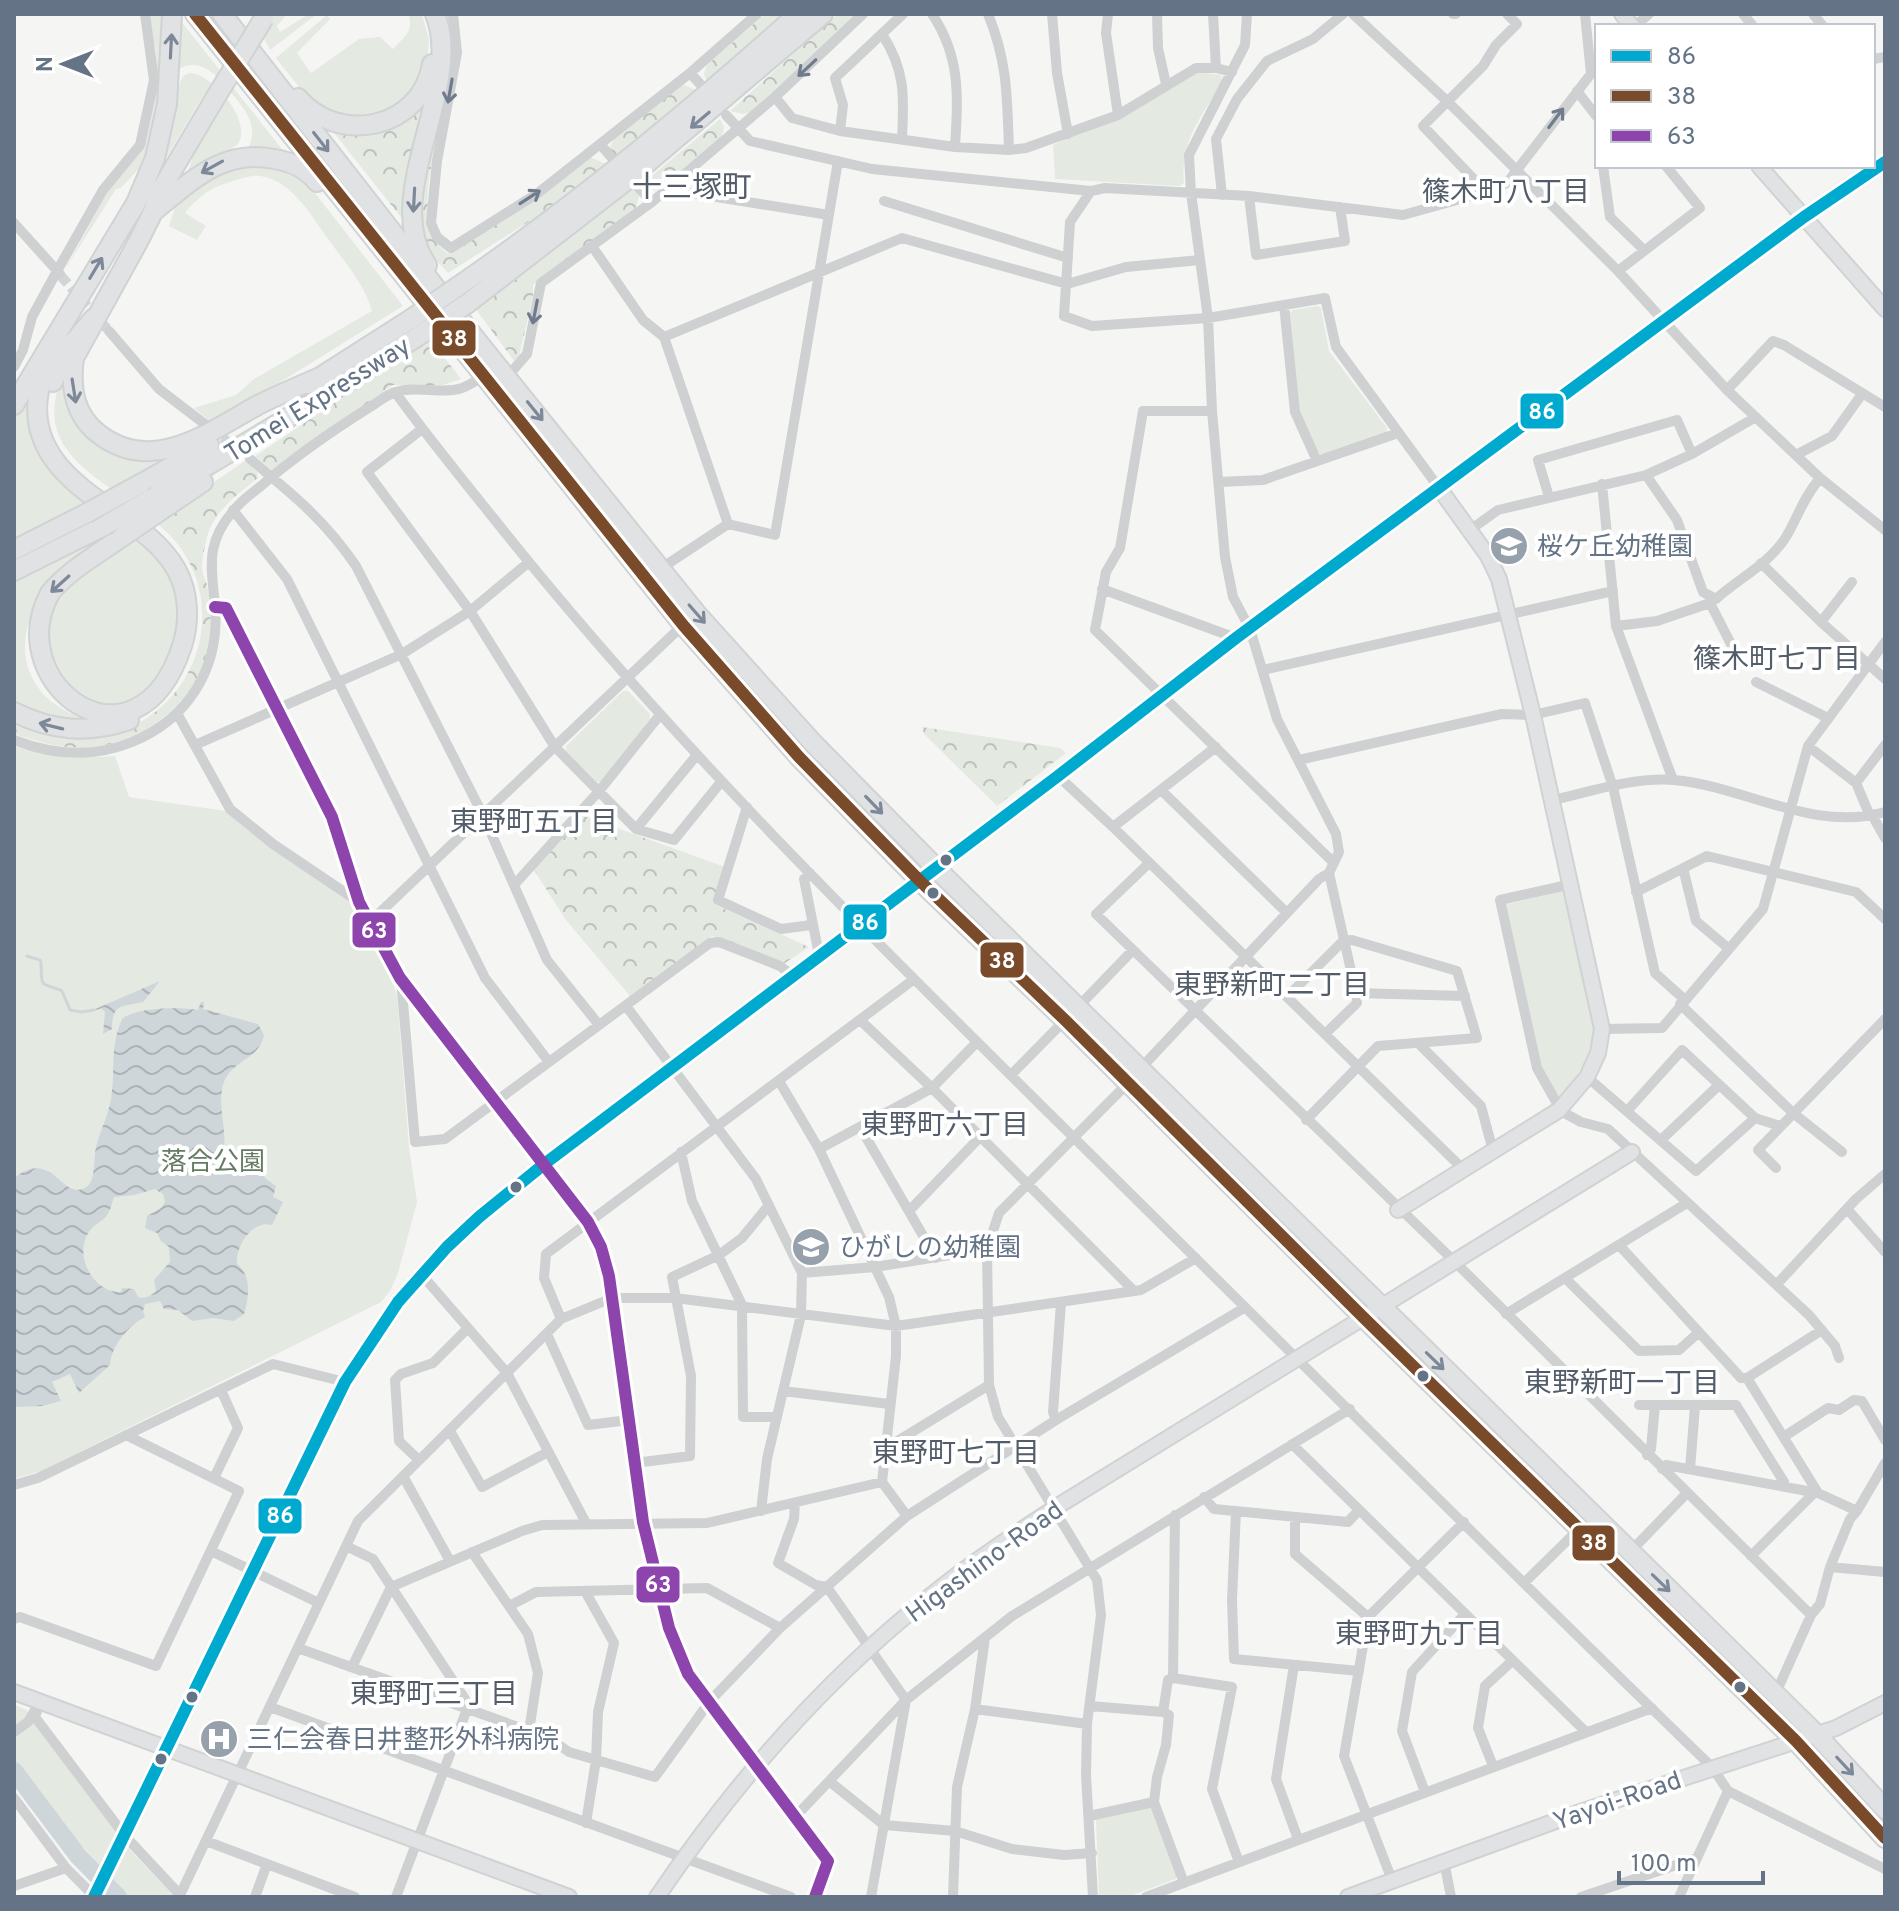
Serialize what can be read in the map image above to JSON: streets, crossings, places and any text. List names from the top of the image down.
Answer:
{
  "streets": {
    "highway": ["Tomei Expressway"],
    "main road": ["Higashino-Road", "Yayoi-Road"]
  },
  "districts": [
    "十三塚町",
    "篠木町八丁目",
    "篠木町七丁目",
    "東野町五丁目",
    "東野新町二丁目",
    "東野町六丁目",
    "東野新町一丁目",
    "東野町七丁目",
    "東野町九丁目",
    "東野町三丁目"
  ],
  "parks": ["落合公園"],
  "places": {
    "school or university": ["桜ケ丘幼稚園", "ひがしの幼稚園"],
    "hospital": ["三仁会春日井整形外科病院"]
  },
  "lines": ["transit line 38", "transit line 86", "transit line 63"],
  "legend": ["86", "38", "63"],
  "scale_bar": "100 m",
  "north": "left"
}
